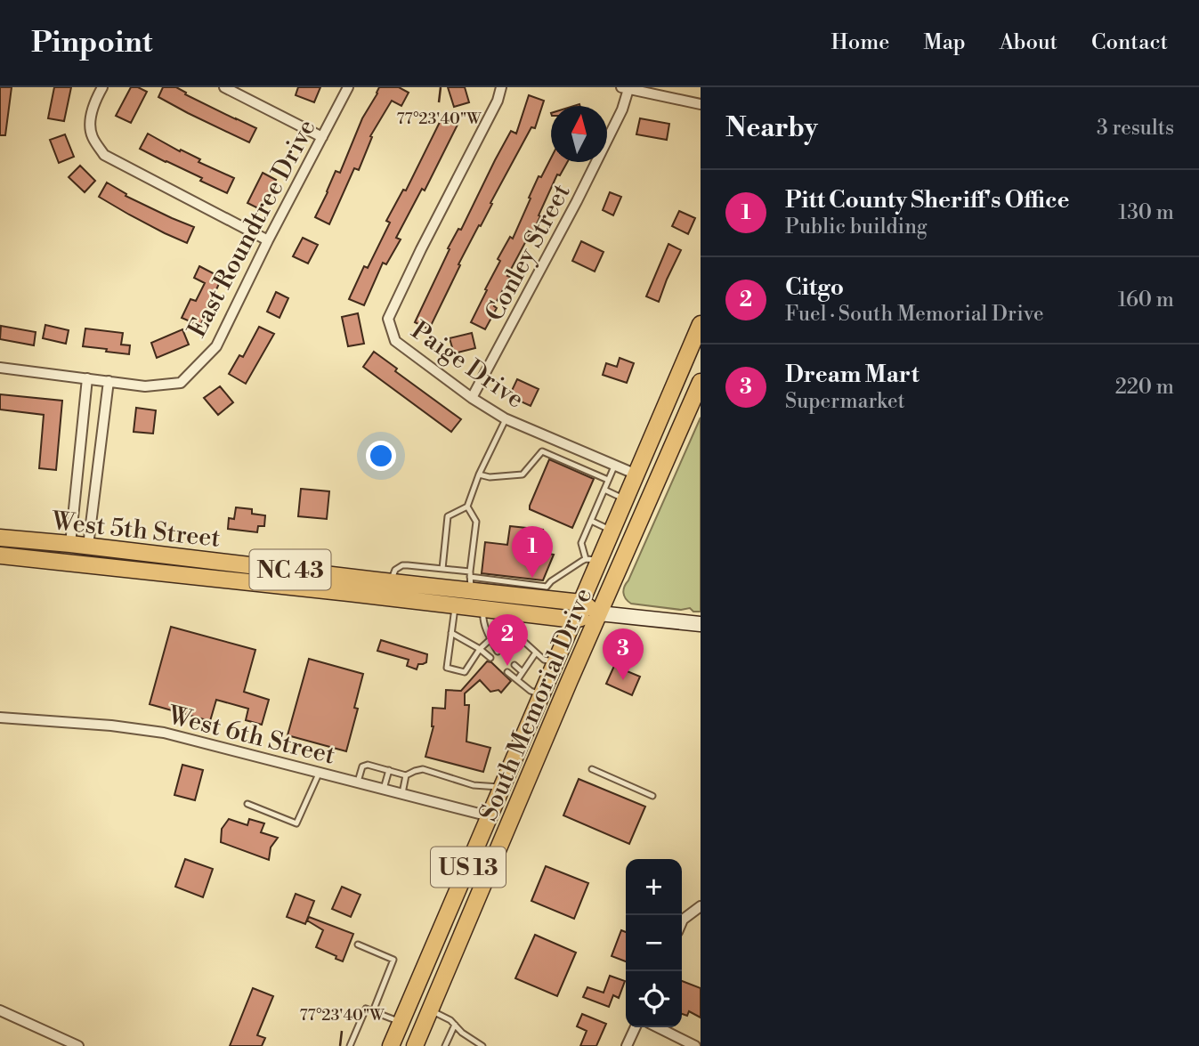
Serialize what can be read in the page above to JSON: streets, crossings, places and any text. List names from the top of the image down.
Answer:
{
  "streets": {
    "main road": [
      "West 5th Street",
      "NC 43",
      "South Memorial Drive",
      "US 13"
    ],
    "street": [
      "East Roundtree Drive",
      "Conley Street",
      "Paige Drive",
      "West 6th Street"
    ]
  },
  "crossings": [
    ["Conley Street", "Paige Drive"],
    ["Paige Drive", "South Memorial Drive"],
    ["West 5th Street", "South Memorial Drive"],
    ["South Memorial Drive", "West 6th Street"]
  ],
  "north": "top",
  "page": {
    "header": "Pinpoint",
    "nav": [
      "Home",
      "Map",
      "About",
      "Contact"
    ],
    "heading": ["Nearby", "3 results"],
    "list": [
      {
        "mark": "1",
        "name": "Pitt County Sheriff's Office",
        "note": "Public building",
        "value": "130 m"
      },
      {
        "mark": "2",
        "name": "Citgo",
        "note": "Fuel · South Memorial Drive",
        "value": "160 m"
      },
      {
        "mark": "3",
        "name": "Dream Mart",
        "note": "Supermarket",
        "value": "220 m"
      }
    ],
    "pins": ["1", "2", "3"],
    "map_buttons": ["+", "−"]
  },
  "coordinates": ["77°23'40\"W"]
}
